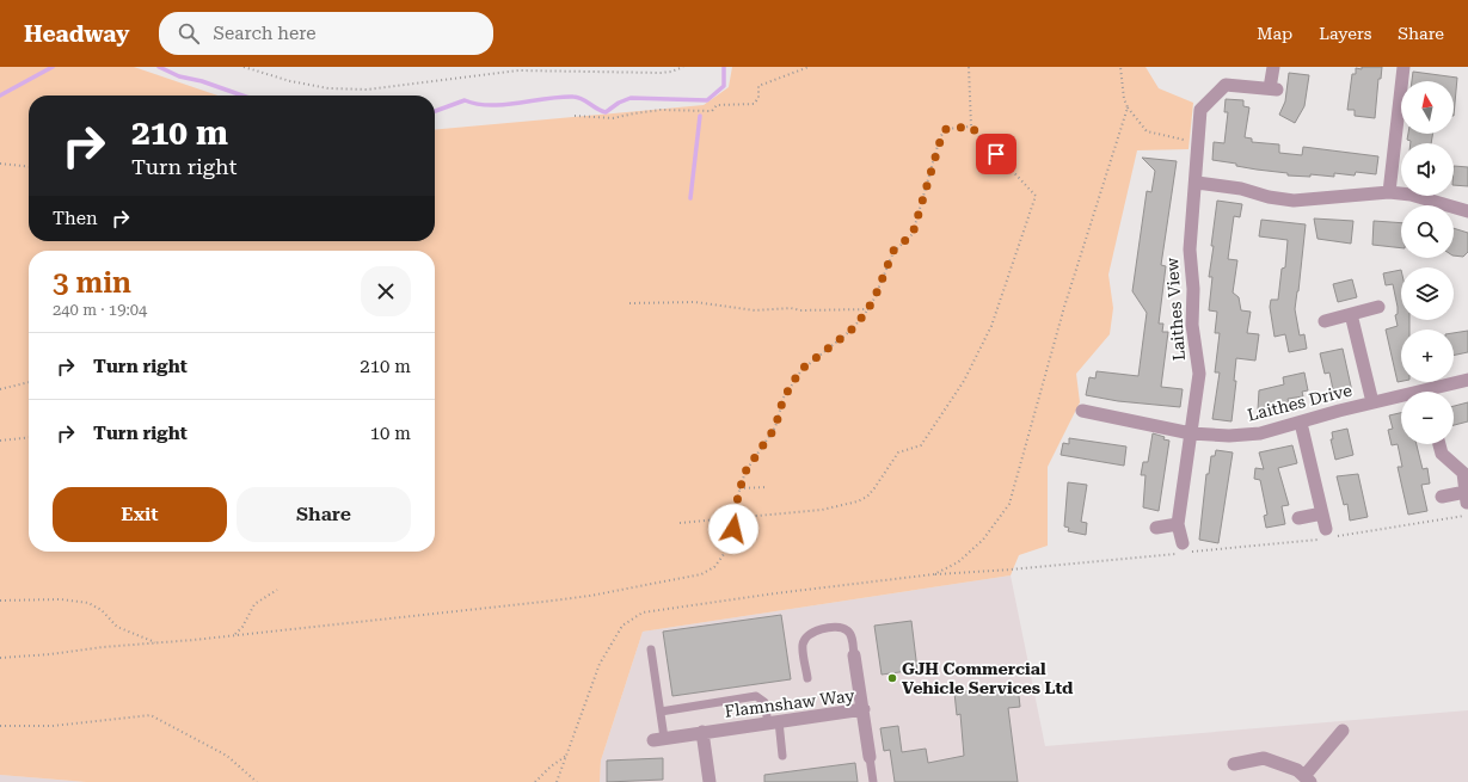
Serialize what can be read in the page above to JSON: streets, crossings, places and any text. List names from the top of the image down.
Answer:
{
  "streets": {
    "street": ["Laithes View", "Laithes Drive", "Flamnshaw Way"]
  },
  "crossings": [
    ["Laithes View", "Laithes Drive"]
  ],
  "places": ["GJH Commercial Vehicle Services Ltd"],
  "north": "top",
  "page": {
    "header": "Headway",
    "search": "Search here",
    "nav": ["Map", "Layers", "Share"],
    "map_buttons": ["+", "−"],
    "turn": ["210 m", "Turn right"],
    "then": "Then",
    "heading": ["3 min", "240 m · 19:04"],
    "list": [
      {
        "name": "Turn right",
        "value": "210 m"
      },
      {
        "name": "Turn right",
        "value": "10 m"
      }
    ],
    "buttons": ["Exit", "Share"]
  }
}
